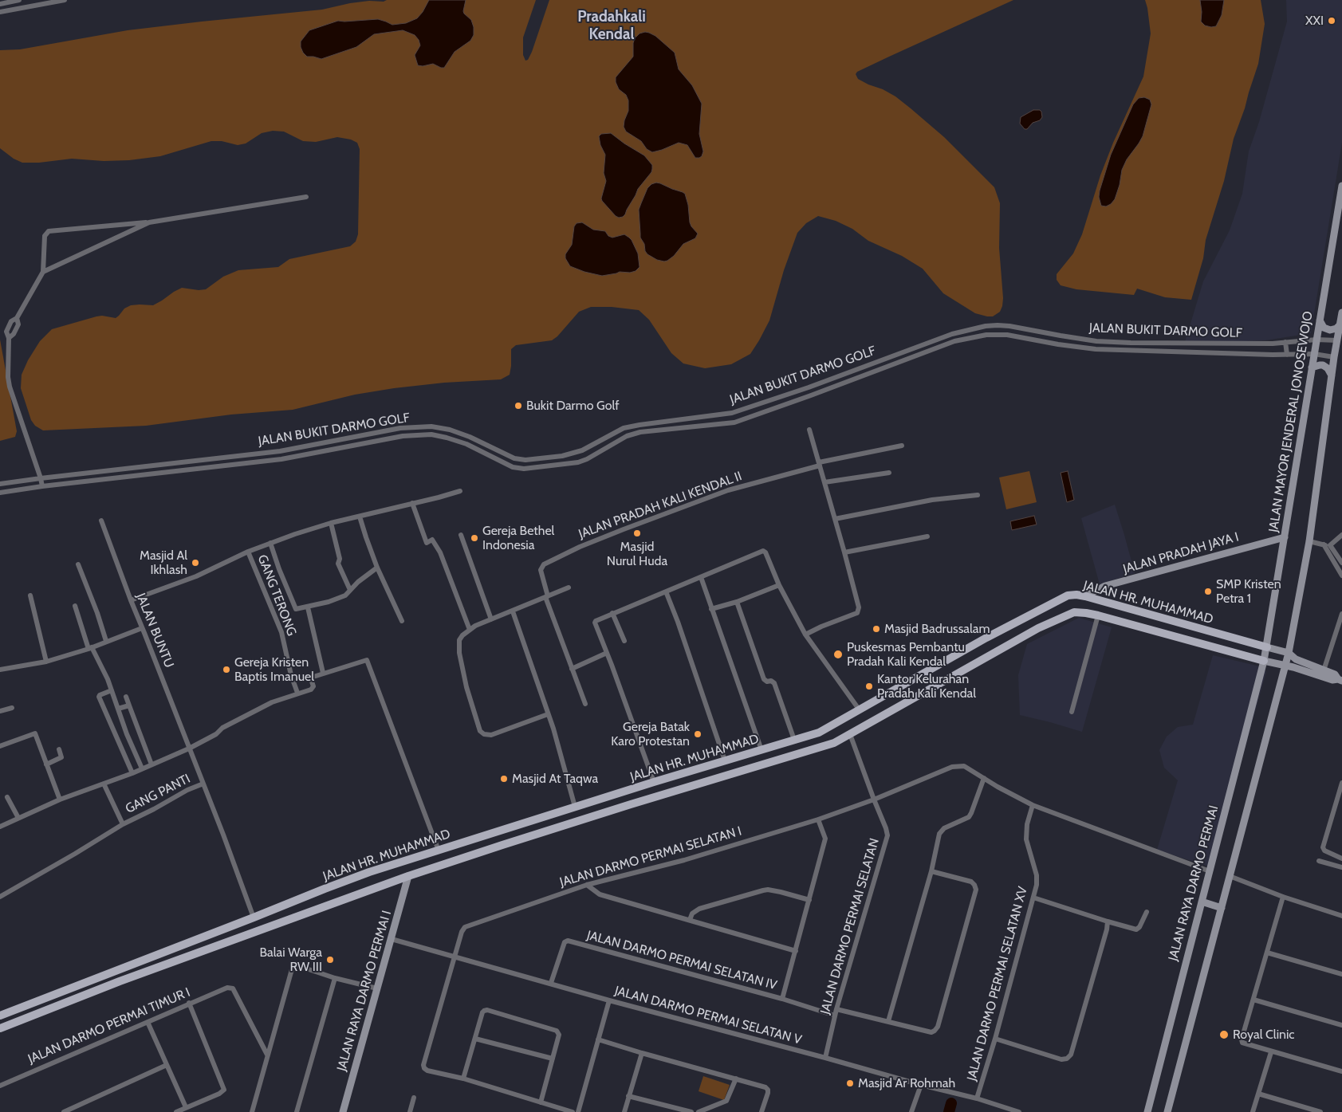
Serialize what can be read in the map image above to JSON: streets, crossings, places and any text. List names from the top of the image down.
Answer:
{
  "streets": {
    "main road": ["JALAN HR. MUHAMMAD"],
    "street": [
      "JALAN BUKIT DARMO GOLF",
      "JALAN MAYOR JENDERAL JONOSEWOJO",
      "JALAN PRADAH KALI KENDAL II",
      "JALAN PRADAH JAYA I",
      "GANG TERONG",
      "JALAN BUNTU",
      "GANG PANTI",
      "JALAN DARMO PERMAI SELATAN I",
      "JALAN RAYA DARMO PERMAI",
      "JALAN DARMO PERMAI SELATAN",
      "JALAN DARMO PERMAI SELATAN IV",
      "JALAN DARMO PERMAI SELATAN XV",
      "JALAN RAYA DARMO PERMAI I",
      "JALAN DARMO PERMAI SELATAN V",
      "JALAN DARMO PERMAI TIMUR I"
    ]
  },
  "crossings": [
    ["JALAN BUKIT DARMO GOLF", "JALAN MAYOR JENDERAL JONOSEWOJO"],
    ["JALAN MAYOR JENDERAL JONOSEWOJO", "JALAN PRADAH JAYA I"],
    ["JALAN MAYOR JENDERAL JONOSEWOJO", "JALAN HR. MUHAMMAD"],
    ["JALAN MAYOR JENDERAL JONOSEWOJO", "JALAN RAYA DARMO PERMAI"],
    ["JALAN PRADAH JAYA I", "JALAN HR. MUHAMMAD"],
    ["JALAN HR. MUHAMMAD", "JALAN BUNTU"],
    ["JALAN HR. MUHAMMAD", "JALAN RAYA DARMO PERMAI"],
    ["JALAN HR. MUHAMMAD", "JALAN DARMO PERMAI SELATAN"],
    ["JALAN HR. MUHAMMAD", "JALAN RAYA DARMO PERMAI I"],
    ["JALAN BUNTU", "GANG PANTI"],
    ["JALAN DARMO PERMAI SELATAN I", "JALAN RAYA DARMO PERMAI"],
    ["JALAN DARMO PERMAI SELATAN I", "JALAN DARMO PERMAI SELATAN"],
    ["JALAN DARMO PERMAI SELATAN I", "JALAN DARMO PERMAI SELATAN XV"],
    ["JALAN DARMO PERMAI SELATAN I", "JALAN DARMO PERMAI SELATAN V"],
    ["JALAN DARMO PERMAI SELATAN", "JALAN DARMO PERMAI SELATAN IV"],
    ["JALAN DARMO PERMAI SELATAN", "JALAN DARMO PERMAI SELATAN V"],
    ["JALAN DARMO PERMAI SELATAN IV", "JALAN DARMO PERMAI SELATAN V"],
    ["JALAN DARMO PERMAI SELATAN XV", "JALAN DARMO PERMAI SELATAN V"],
    ["JALAN RAYA DARMO PERMAI I", "JALAN DARMO PERMAI SELATAN V"]
  ],
  "districts": ["Pradahkali Kendal"],
  "places": [
    "XXI",
    "Bukit Darmo Golf",
    "Masjid Nurul Huda",
    "Gereja Bethel Indonesia",
    "Masjid Al Ikhlash",
    "SMP Kristen Petra 1",
    "Masjid Badrussalam",
    "Puskesmas Pembantu Pradah Kali Kendal",
    "Gereja Kristen Baptis Imanuel",
    "Kantor Kelurahan Pradah Kali Kendal",
    "Gereja Batak Karo Protestan",
    "Masjid At Taqwa",
    "Balai Warga RW III",
    "Royal Clinic",
    "Masjid Ar Rohmah"
  ]
}
